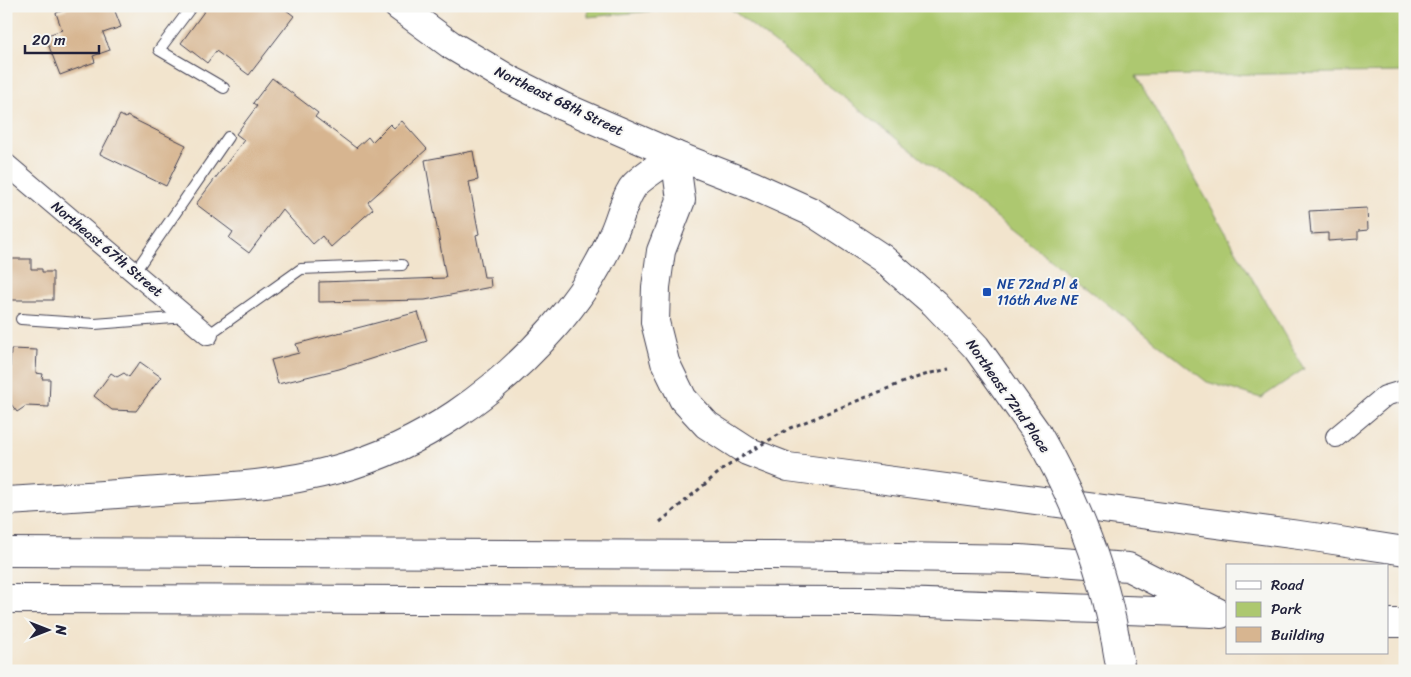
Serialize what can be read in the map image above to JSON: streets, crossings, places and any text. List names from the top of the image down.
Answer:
{
  "streets": {
    "main road": ["Northeast 68th Street", "Northeast 72nd Place"],
    "street": ["Northeast 67th Street"]
  },
  "crossings": [
    ["Northeast 68th Street", "Northeast 72nd Place"]
  ],
  "places": {
    "transit": ["NE 72nd Pl & 116th Ave NE"]
  },
  "legend": ["Road", "Park", "Building"],
  "scale_bar": "20 m",
  "north": "right"
}
